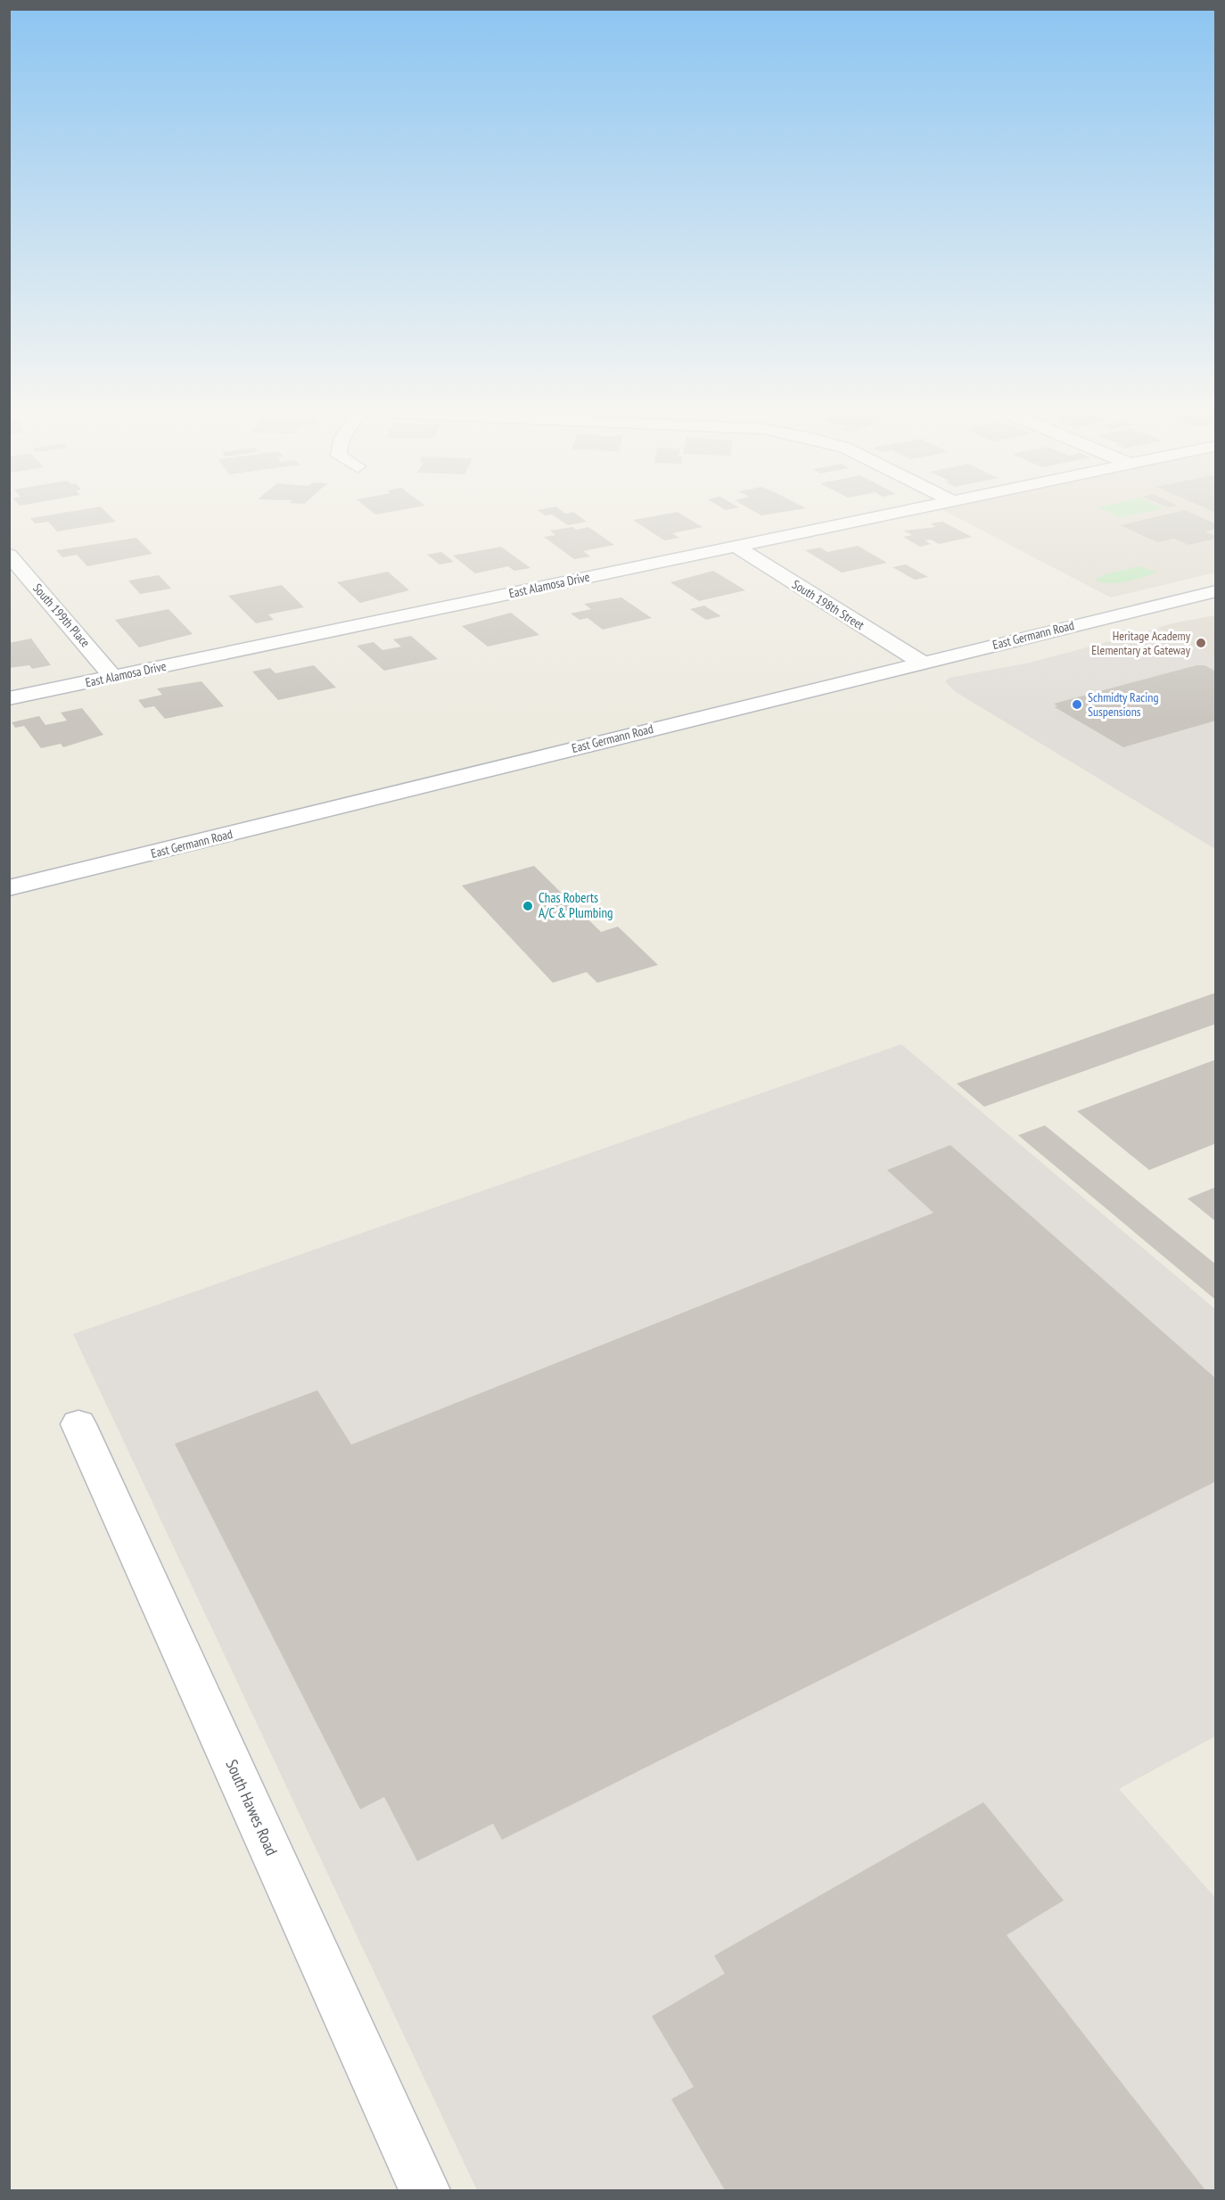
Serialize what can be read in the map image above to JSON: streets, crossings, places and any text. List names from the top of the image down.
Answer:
{
  "streets": {
    "street": [
      "East Alamosa Drive",
      "South 198th Street",
      "South 199th Place",
      "East Germann Road",
      "South Hawes Road"
    ]
  },
  "crossings": [
    ["East Alamosa Drive", "South 198th Street"],
    ["East Alamosa Drive", "South 199th Place"],
    ["South 198th Street", "East Germann Road"]
  ],
  "places": ["Heritage Academy Elementary at Gateway", "Schmidty Racing Suspensions", "Chas Roberts A/C & Plumbing"]
}
